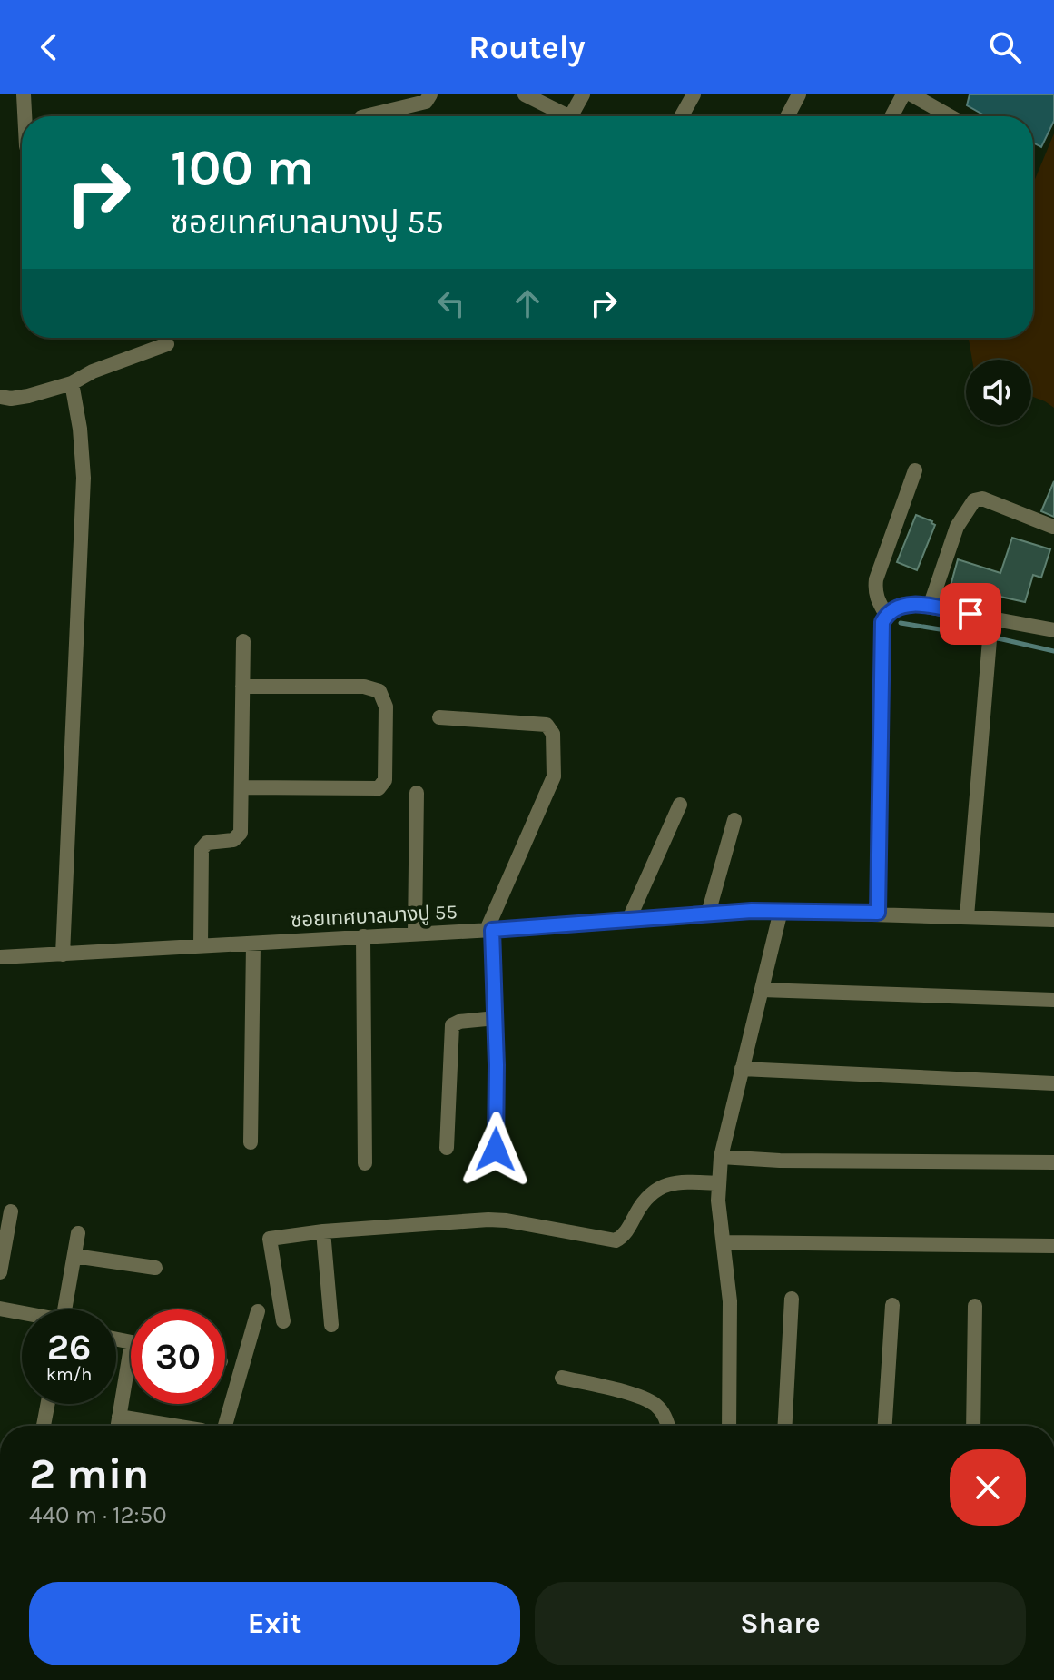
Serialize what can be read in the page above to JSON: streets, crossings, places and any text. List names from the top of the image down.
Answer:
{
  "streets": {
    "street": ["ซอยเทศบาลบางปู 55"]
  },
  "page": {
    "header": "Routely",
    "turn": ["100 m", "ซอยเทศบาลบางปู 55"],
    "speed": "26 km/h",
    "limit": "30",
    "heading": ["2 min", "440 m · 12:50"],
    "buttons": ["Exit", "Share"]
  }
}
